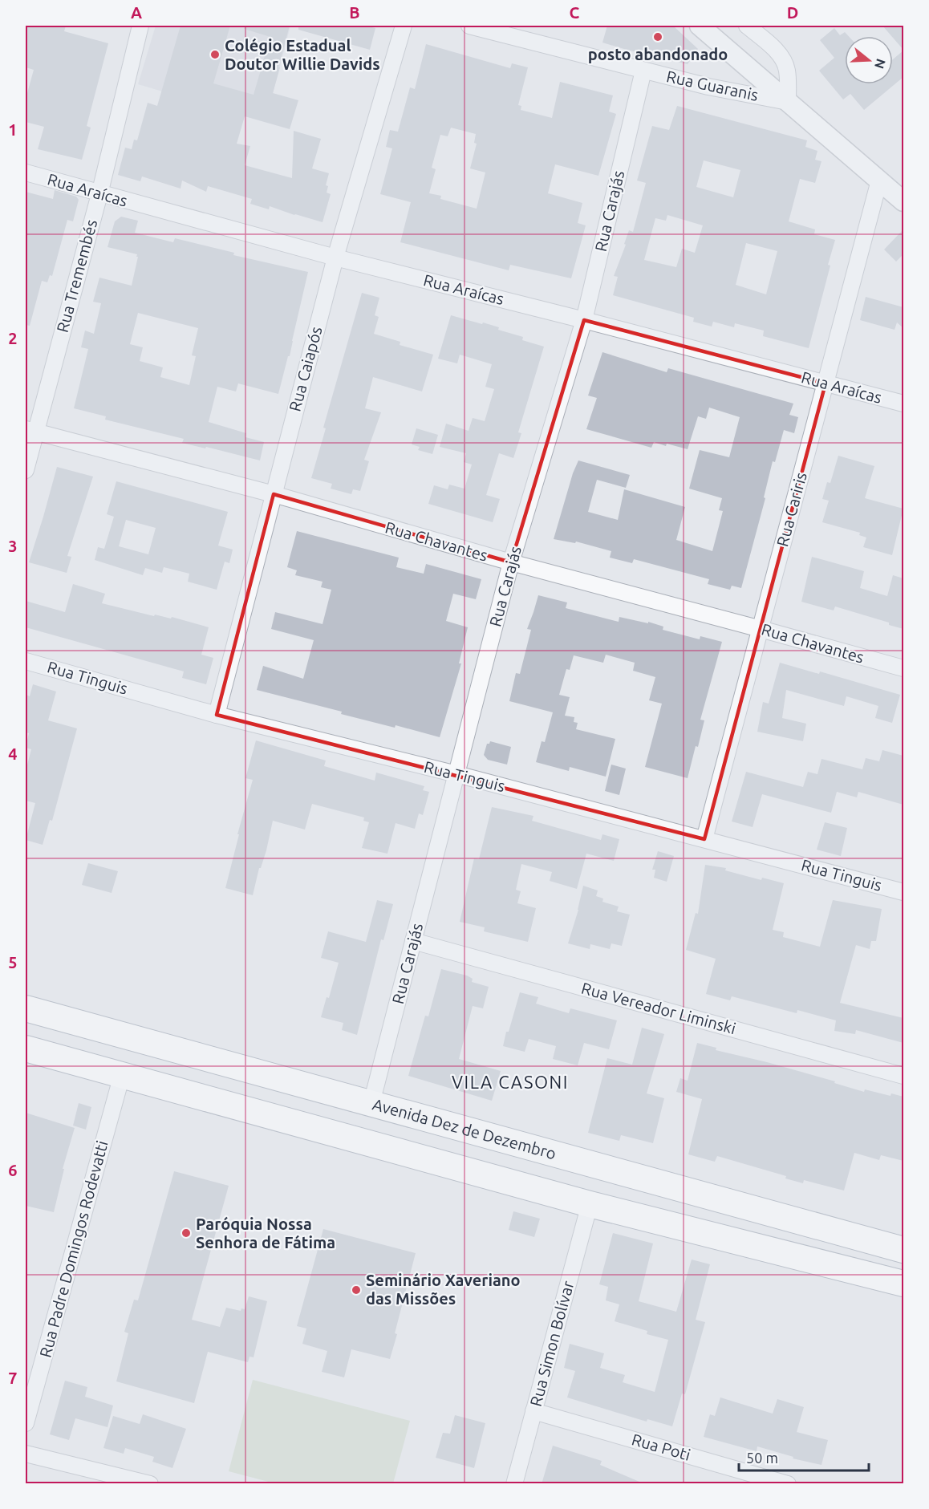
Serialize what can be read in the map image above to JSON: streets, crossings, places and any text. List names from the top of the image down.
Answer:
{
  "streets": {
    "highway": ["Avenida Dez de Dezembro"],
    "street": [
      "Rua Guaranis",
      "Rua Araícas",
      "Rua Carajás",
      "Rua Tremembés",
      "Rua Caiapós",
      "Rua Cariris",
      "Rua Chavantes",
      "Rua Tinguis",
      "Rua Vereador Liminski",
      "Rua Padre Domingos Rodevatti",
      "Rua Simon Bolívar",
      "Rua Poti"
    ]
  },
  "crossings": [
    ["Rua Guaranis", "Rua Carajás"],
    ["Rua Araícas", "Rua Carajás"],
    ["Rua Araícas", "Rua Tremembés"],
    ["Rua Araícas", "Rua Caiapós"],
    ["Rua Araícas", "Rua Cariris"],
    ["Rua Carajás", "Rua Chavantes"],
    ["Rua Carajás", "Rua Tinguis"],
    ["Rua Carajás", "Rua Vereador Liminski"],
    ["Rua Carajás", "Avenida Dez de Dezembro"],
    ["Rua Tremembés", "Rua Chavantes"],
    ["Rua Caiapós", "Rua Chavantes"],
    ["Rua Caiapós", "Rua Tinguis"],
    ["Rua Cariris", "Rua Chavantes"],
    ["Rua Cariris", "Rua Tinguis"],
    ["Rua Simon Bolívar", "Rua Poti"]
  ],
  "districts": ["VILA CASONI"],
  "places": [
    "posto abandonado",
    "Colégio Estadual Doutor Willie Davids",
    "Paróquia Nossa Senhora de Fátima",
    "Seminário Xaveriano das Missões"
  ],
  "scale_bar": "50 m",
  "north": "right",
  "grid": {
    "columns": [
      "A",
      "B",
      "C",
      "D"
    ],
    "rows": [
      "1",
      "2",
      "3",
      "4",
      "5",
      "6",
      "7"
    ]
  }
}
